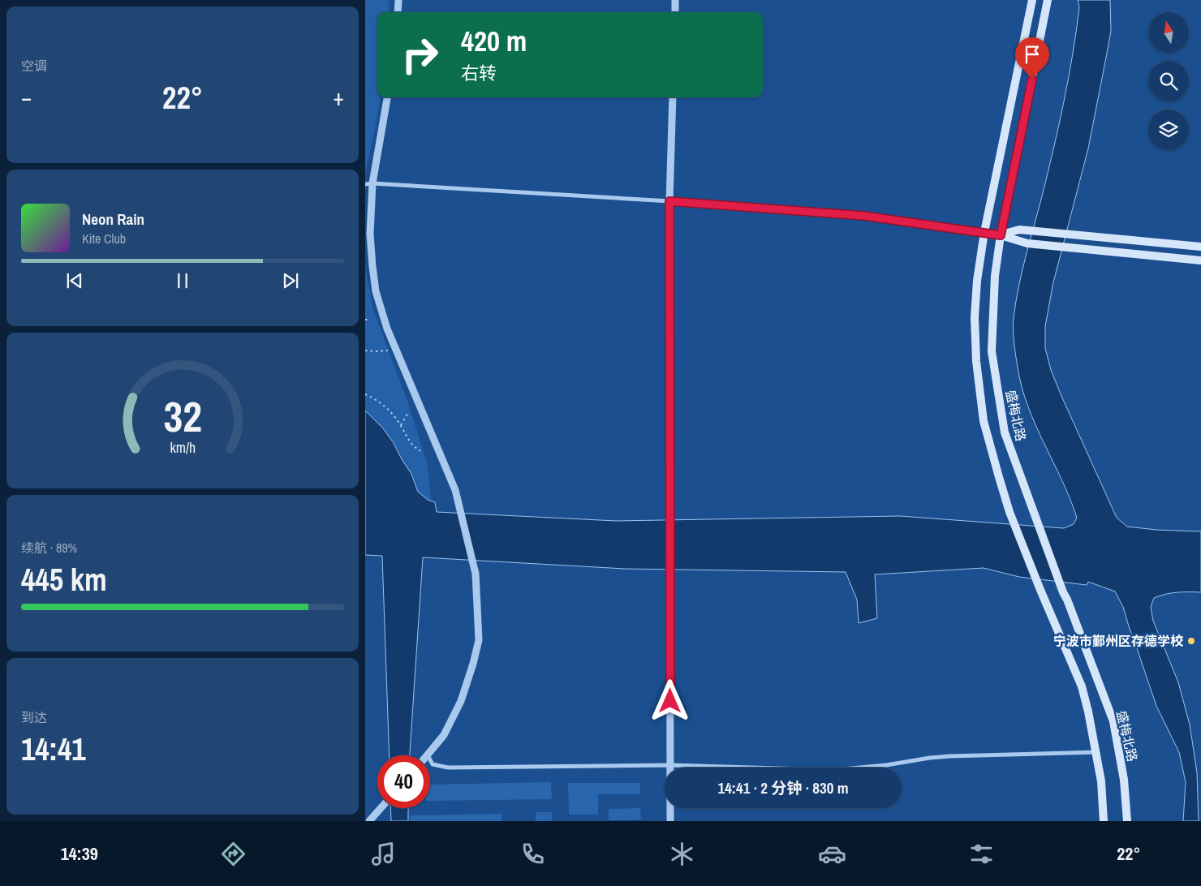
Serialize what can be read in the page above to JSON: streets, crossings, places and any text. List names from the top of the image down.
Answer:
{
  "streets": {
    "main road": ["盛梅北路"]
  },
  "places": ["宁波市鄞州区存德学校"],
  "north": "top",
  "page": {
    "tile": [
      "空调",
      ["续航 · 89%", "445 km"],
      ["到达", "14:41"]
    ],
    "turn": ["420 m", "右转"],
    "heat": ["−", "22°", "+"],
    "song": ["Neon Rain", "Kite Club"],
    "limit": "40",
    "trip": "14:41 · 2 分钟 · 830 m",
    "tabs": ["14:39", "22°"],
    "gauge": ["32", "km/h"]
  }
}
